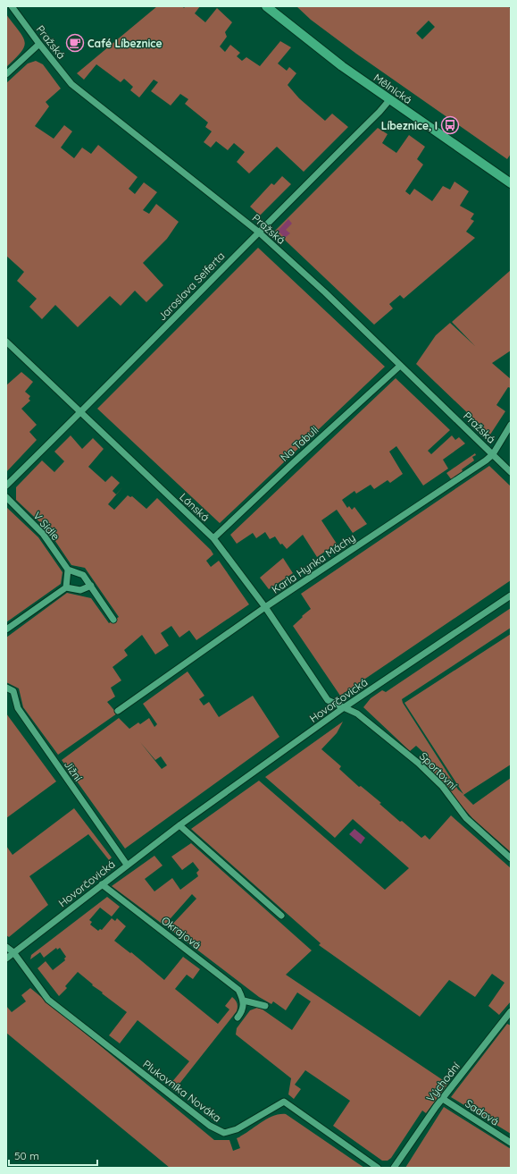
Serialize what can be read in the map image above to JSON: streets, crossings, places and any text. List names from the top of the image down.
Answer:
{
  "streets": {
    "main road": ["Mělnická"],
    "street": [
      "Pražská",
      "Jaroslava Seiferta",
      "Na Tabuli",
      "Lánská",
      "V Sídle",
      "Karla Hynka Máchy",
      "Hovorčovická",
      "Jižní",
      "Sportovní",
      "Okrajová",
      "Východní",
      "Plukovníka Nováka",
      "Sadová"
    ]
  },
  "crossings": [
    ["Pražská", "Jaroslava Seiferta"],
    ["Pražská", "Na Tabuli"],
    ["Pražská", "Karla Hynka Máchy"],
    ["Mělnická", "Jaroslava Seiferta"],
    ["Jaroslava Seiferta", "Lánská"],
    ["Na Tabuli", "Lánská"],
    ["Lánská", "Karla Hynka Máchy"],
    ["Lánská", "Hovorčovická"],
    ["Lánská", "Sportovní"],
    ["Hovorčovická", "Jižní"],
    ["Hovorčovická", "Sportovní"],
    ["Hovorčovická", "Okrajová"],
    ["Hovorčovická", "Plukovníka Nováka"],
    ["Východní", "Sadová"]
  ],
  "places": {
    "cafe": ["Café Líbeznice"],
    "bus stop": ["Líbeznice, I"]
  },
  "scale_bar": "50 m"
}
